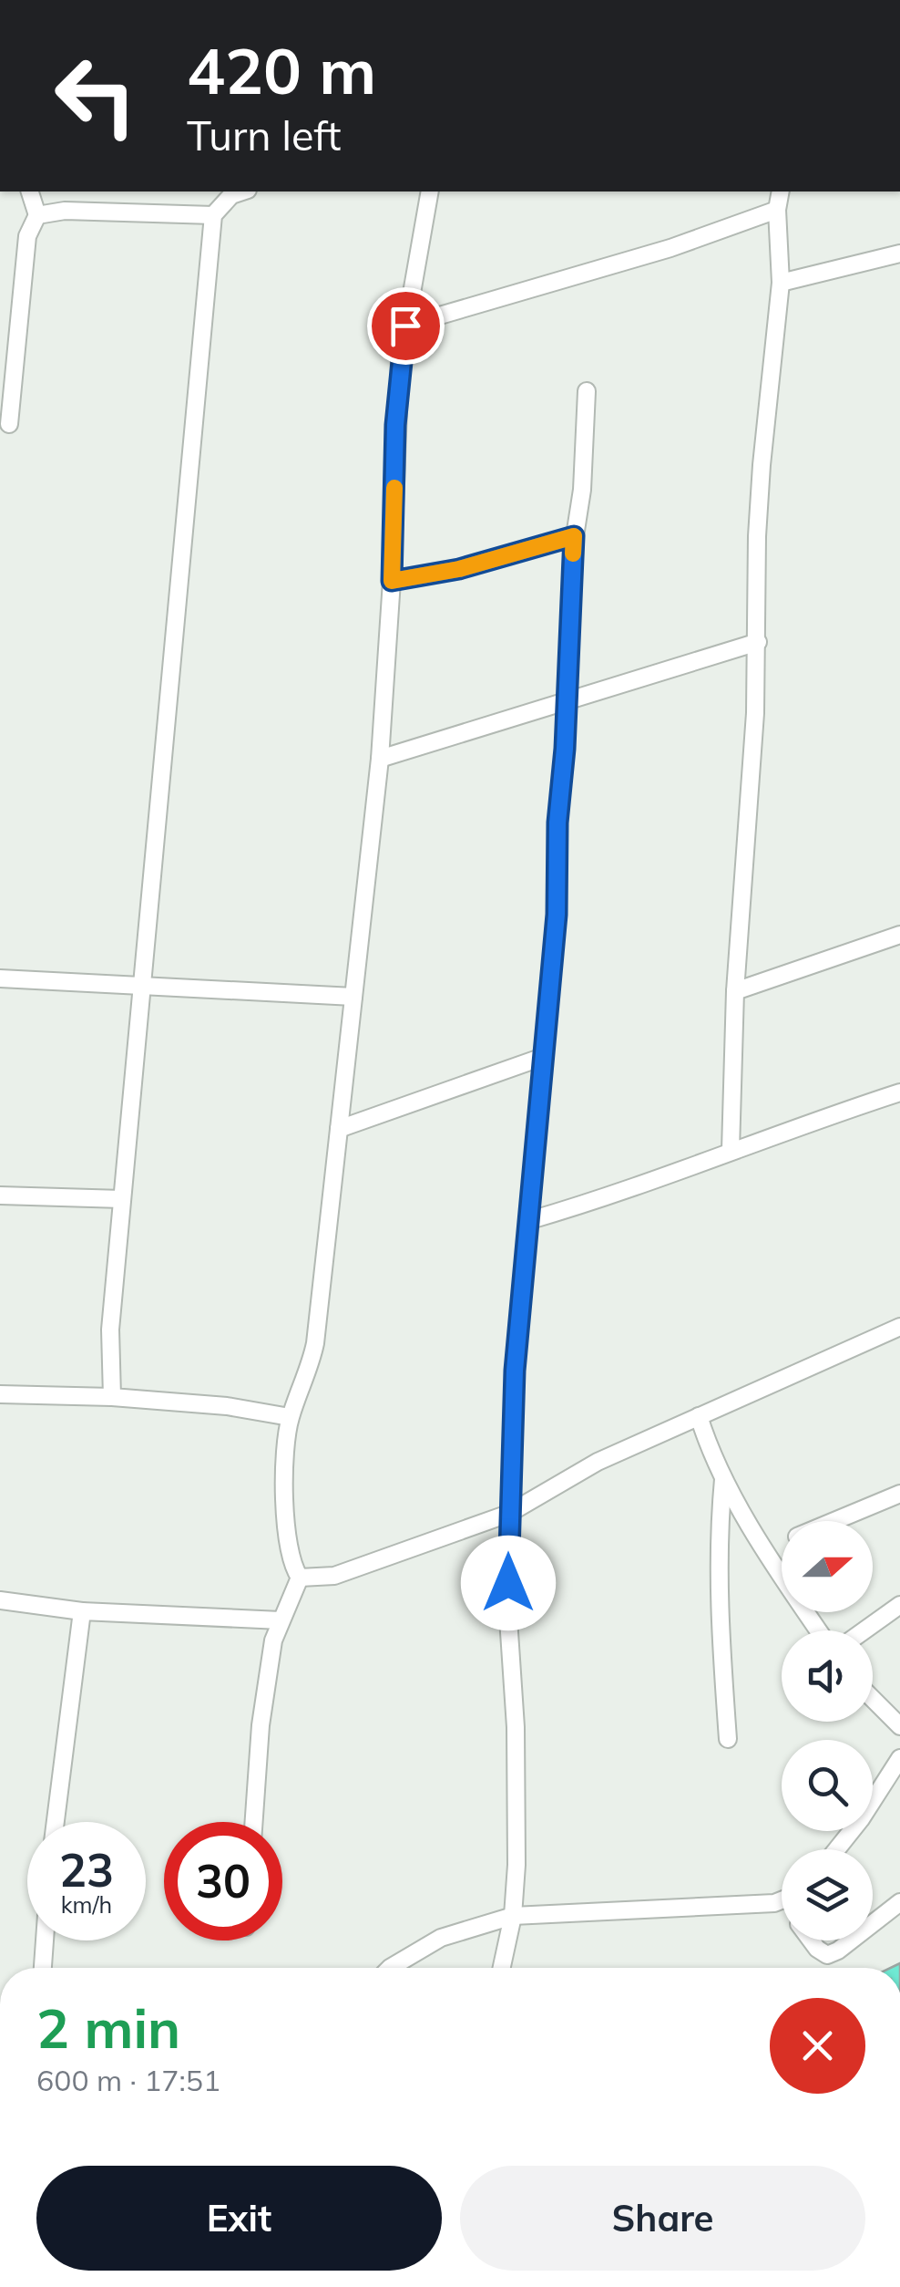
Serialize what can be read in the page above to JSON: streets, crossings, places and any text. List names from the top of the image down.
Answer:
{
  "north": "right",
  "page": {
    "turn": ["420 m", "Turn left"],
    "speed": "23 km/h",
    "limit": "30",
    "heading": ["2 min", "600 m · 17:51"],
    "buttons": ["Exit", "Share"]
  }
}
